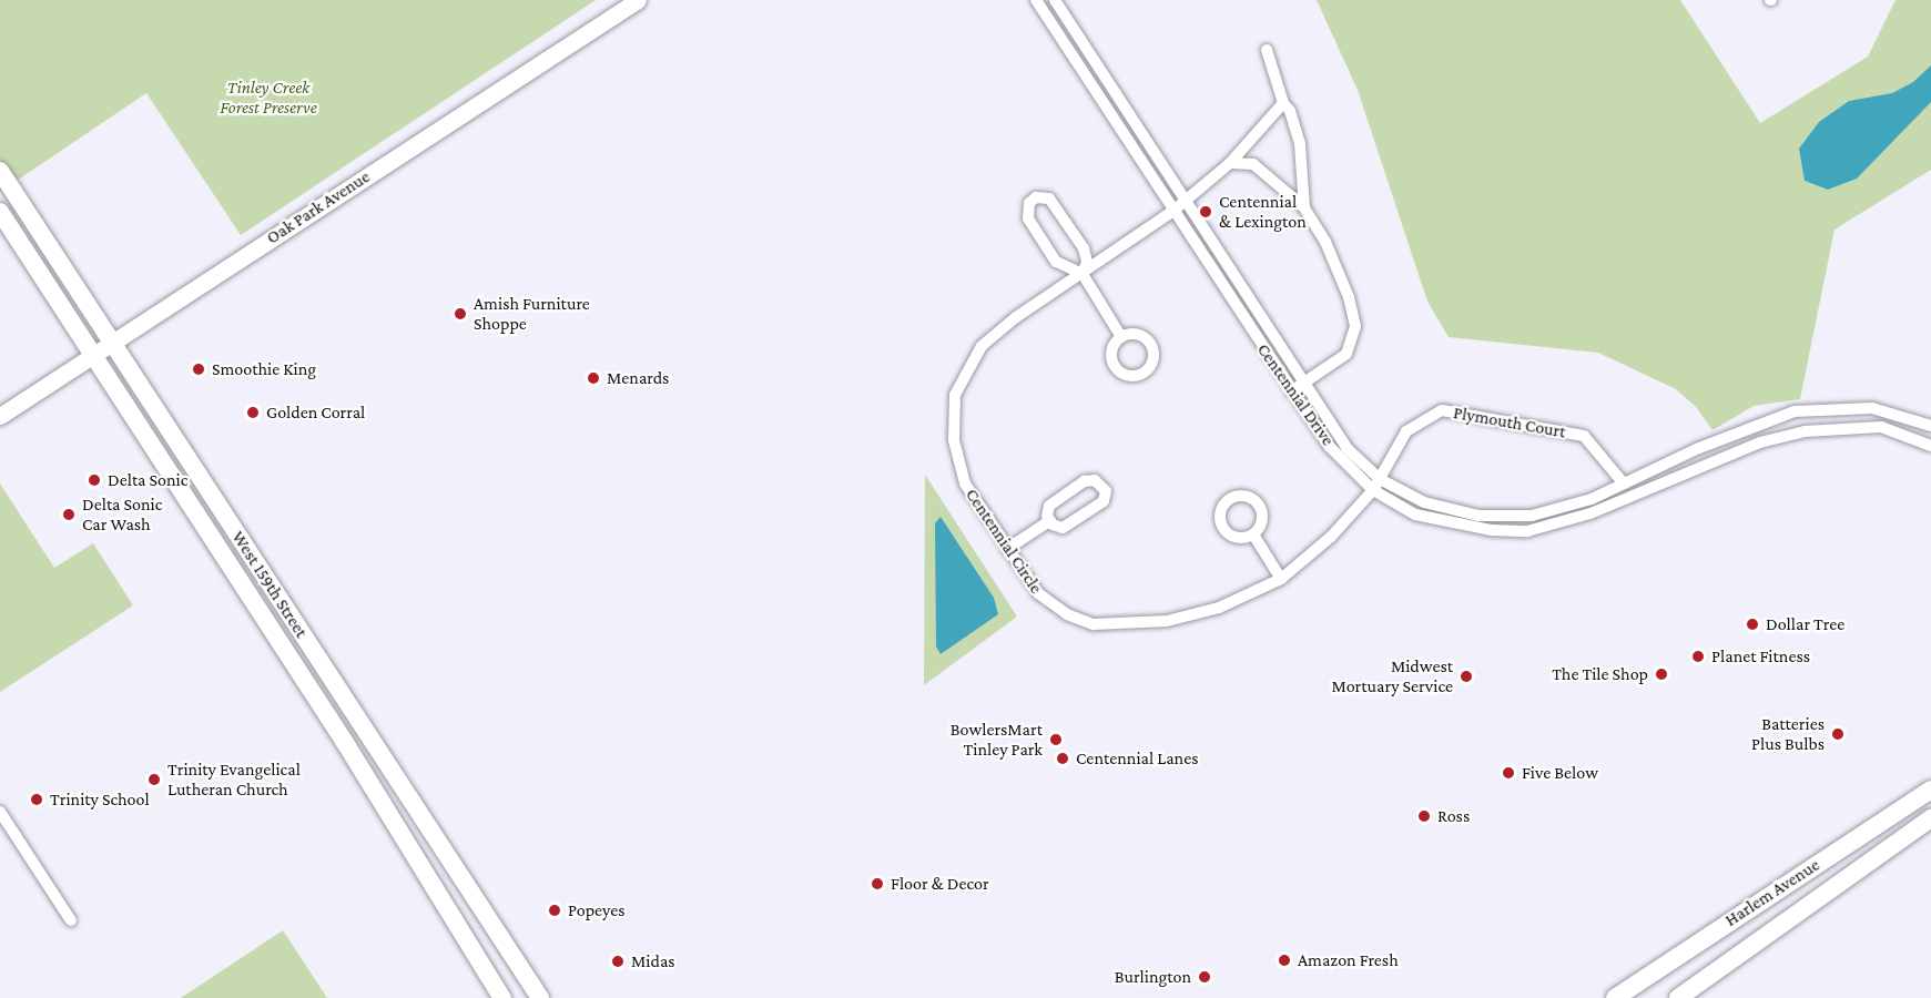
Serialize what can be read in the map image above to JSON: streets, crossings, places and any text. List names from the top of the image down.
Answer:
{
  "streets": {
    "main road": ["West 159th Street", "Harlem Avenue"],
    "street": [
      "Oak Park Avenue",
      "Centennial Drive",
      "Plymouth Court",
      "Centennial Circle"
    ]
  },
  "crossings": [
    ["Oak Park Avenue", "West 159th Street"],
    ["Centennial Drive", "Plymouth Court"],
    ["Centennial Drive", "Centennial Circle"],
    ["Plymouth Court", "Centennial Circle"]
  ],
  "parks": ["Tinley Creek Forest Preserve"],
  "places": [
    "Centennial & Lexington",
    "Amish Furniture Shoppe",
    "Smoothie King",
    "Menards",
    "Golden Corral",
    "Delta Sonic",
    "Delta Sonic Car Wash",
    "Dollar Tree",
    "Planet Fitness",
    "The Tile Shop",
    "Midwest Mortuary Service",
    "Batteries Plus Bulbs",
    "BowlersMart Tinley Park",
    "Centennial Lanes",
    "Five Below",
    "Trinity Evangelical Lutheran Church",
    "Trinity School",
    "Ross",
    "Floor & Decor",
    "Popeyes",
    "Amazon Fresh",
    "Midas",
    "Burlington"
  ]
}
